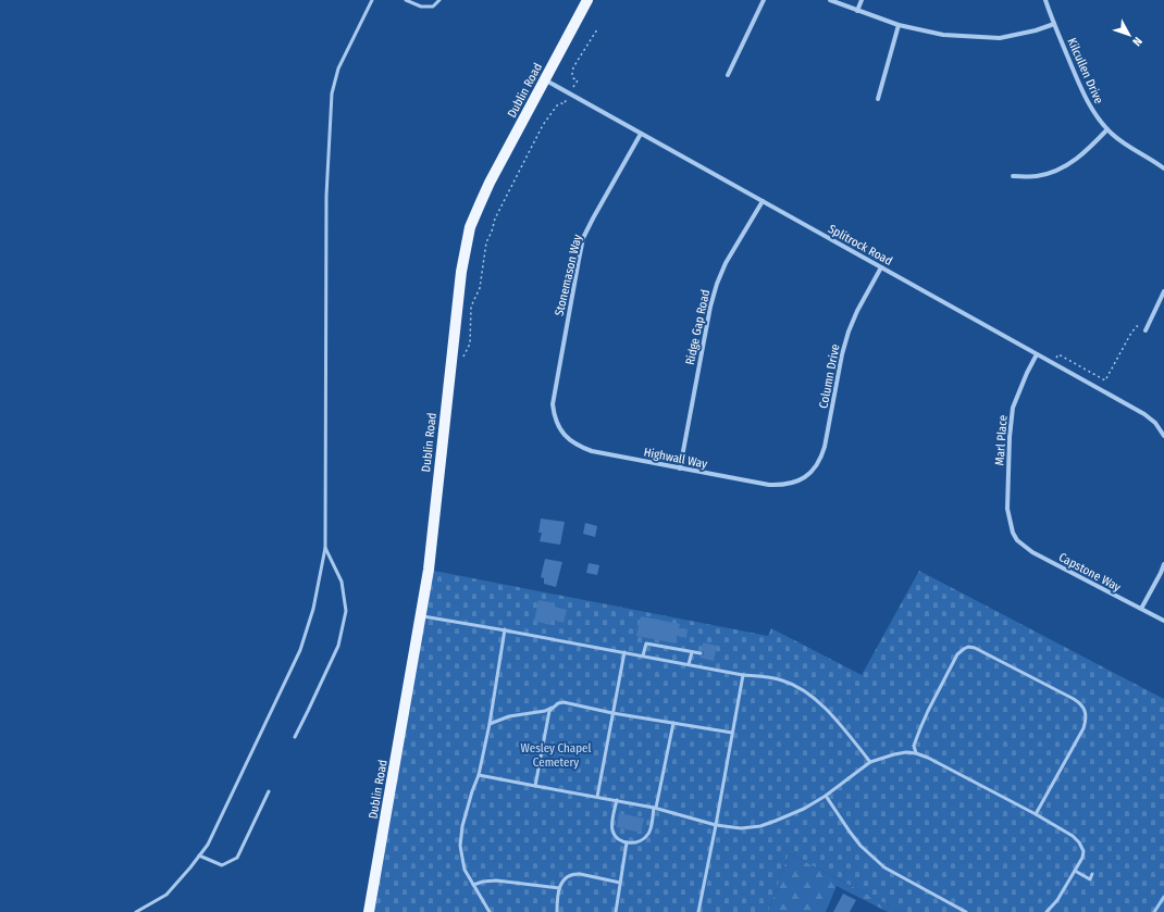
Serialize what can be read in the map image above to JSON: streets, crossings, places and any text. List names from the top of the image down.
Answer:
{
  "streets": {
    "main road": ["Dublin Road"],
    "street": [
      "Kilcullen Drive",
      "Splitrock Road",
      "Stonemason Way",
      "Ridge Gap Road",
      "Column Drive",
      "Marl Place",
      "Highwall Way",
      "Capstone Way"
    ]
  },
  "crossings": [
    ["Dublin Road", "Splitrock Road"],
    ["Splitrock Road", "Stonemason Way"],
    ["Splitrock Road", "Ridge Gap Road"],
    ["Splitrock Road", "Column Drive"],
    ["Splitrock Road", "Marl Place"],
    ["Stonemason Way", "Highwall Way"],
    ["Ridge Gap Road", "Highwall Way"],
    ["Column Drive", "Highwall Way"],
    ["Marl Place", "Capstone Way"]
  ],
  "parks": ["Wesley Chapel Cemetery"],
  "north": "bottom right"
}
